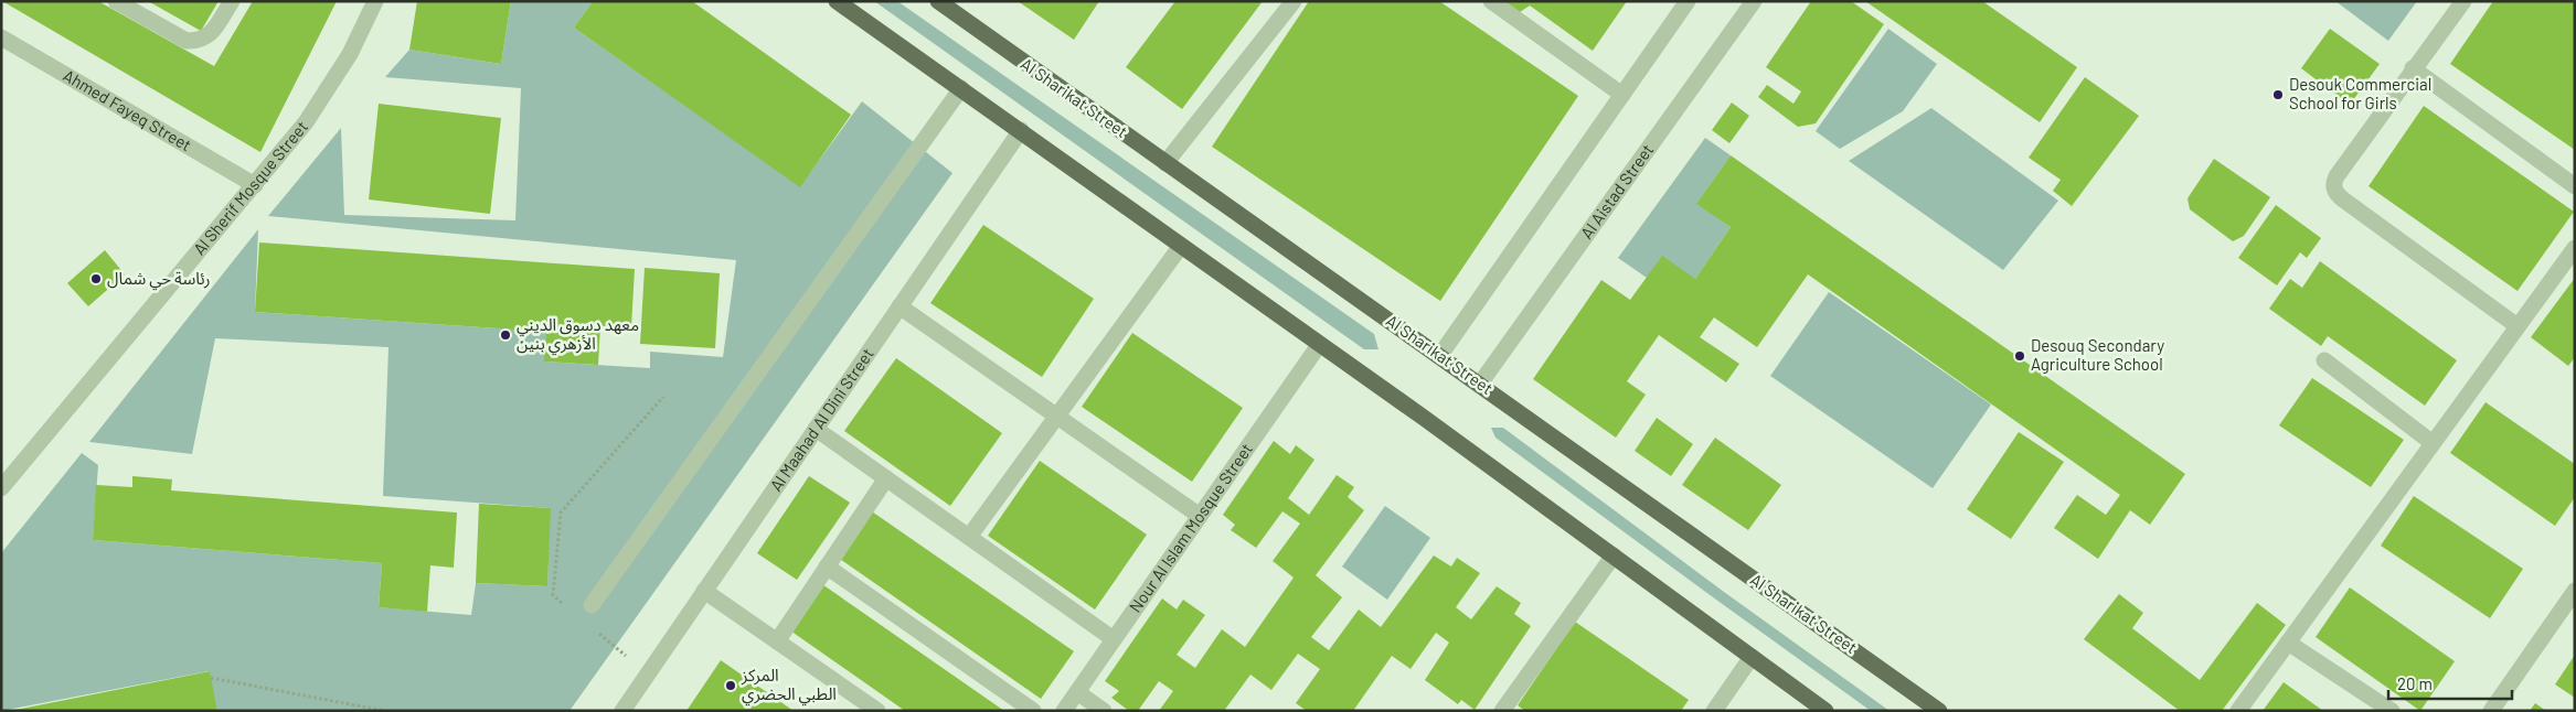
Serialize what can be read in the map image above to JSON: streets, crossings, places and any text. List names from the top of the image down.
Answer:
{
  "streets": {
    "main road": ["Al Sharikat Street"],
    "street": [
      "Ahmed Fayeq Street",
      "Al Sherif Mosque Street",
      "Al Aistad Street",
      "Al Maahad Al Dini Street",
      "Nour Al Islam Mosque Street"
    ]
  },
  "crossings": [
    ["Al Sharikat Street", "Al Aistad Street"],
    ["Ahmed Fayeq Street", "Al Sherif Mosque Street"]
  ],
  "places": [
    "Desouk Commercial School for Girls",
    "رئاسة حي شمال",
    "معهد دسوق الديني الأزهري بنين",
    "Desouq Secondary Agriculture School",
    "المركز الطبي الحضري"
  ],
  "scale_bar": "20 m"
}
